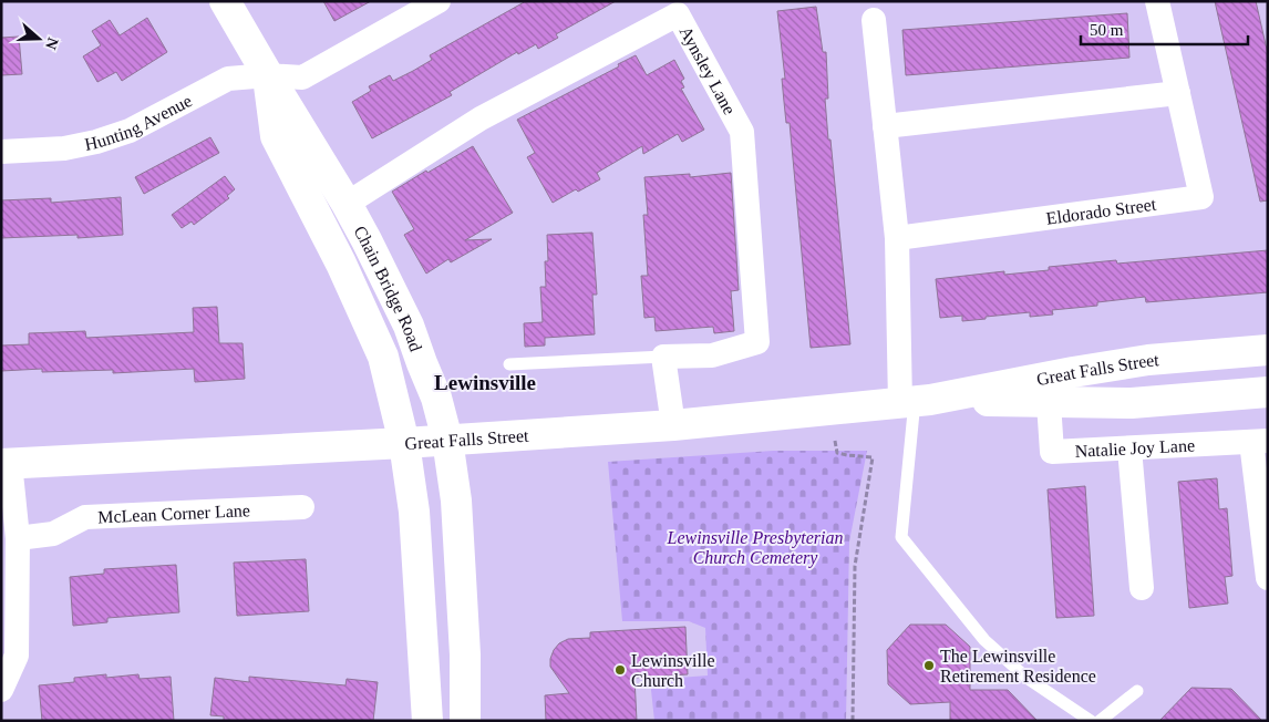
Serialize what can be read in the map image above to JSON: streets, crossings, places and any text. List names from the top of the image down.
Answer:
{
  "streets": {
    "main road": ["Chain Bridge Road", "Great Falls Street"],
    "street": [
      "Aynsley Lane",
      "Hunting Avenue",
      "Eldorado Street",
      "Natalie Joy Lane",
      "McLean Corner Lane"
    ]
  },
  "crossings": [
    ["Aynsley Lane", "Chain Bridge Road"],
    ["Hunting Avenue", "Chain Bridge Road"],
    ["Chain Bridge Road", "Great Falls Street"],
    ["Great Falls Street", "Natalie Joy Lane"]
  ],
  "districts": ["Lewinsville"],
  "parks": ["Lewinsville Presbyterian Church Cemetery"],
  "places": ["The Lewinsville Retirement Residence", "Lewinsville Church"],
  "scale_bar": "50 m",
  "north": "right"
}
